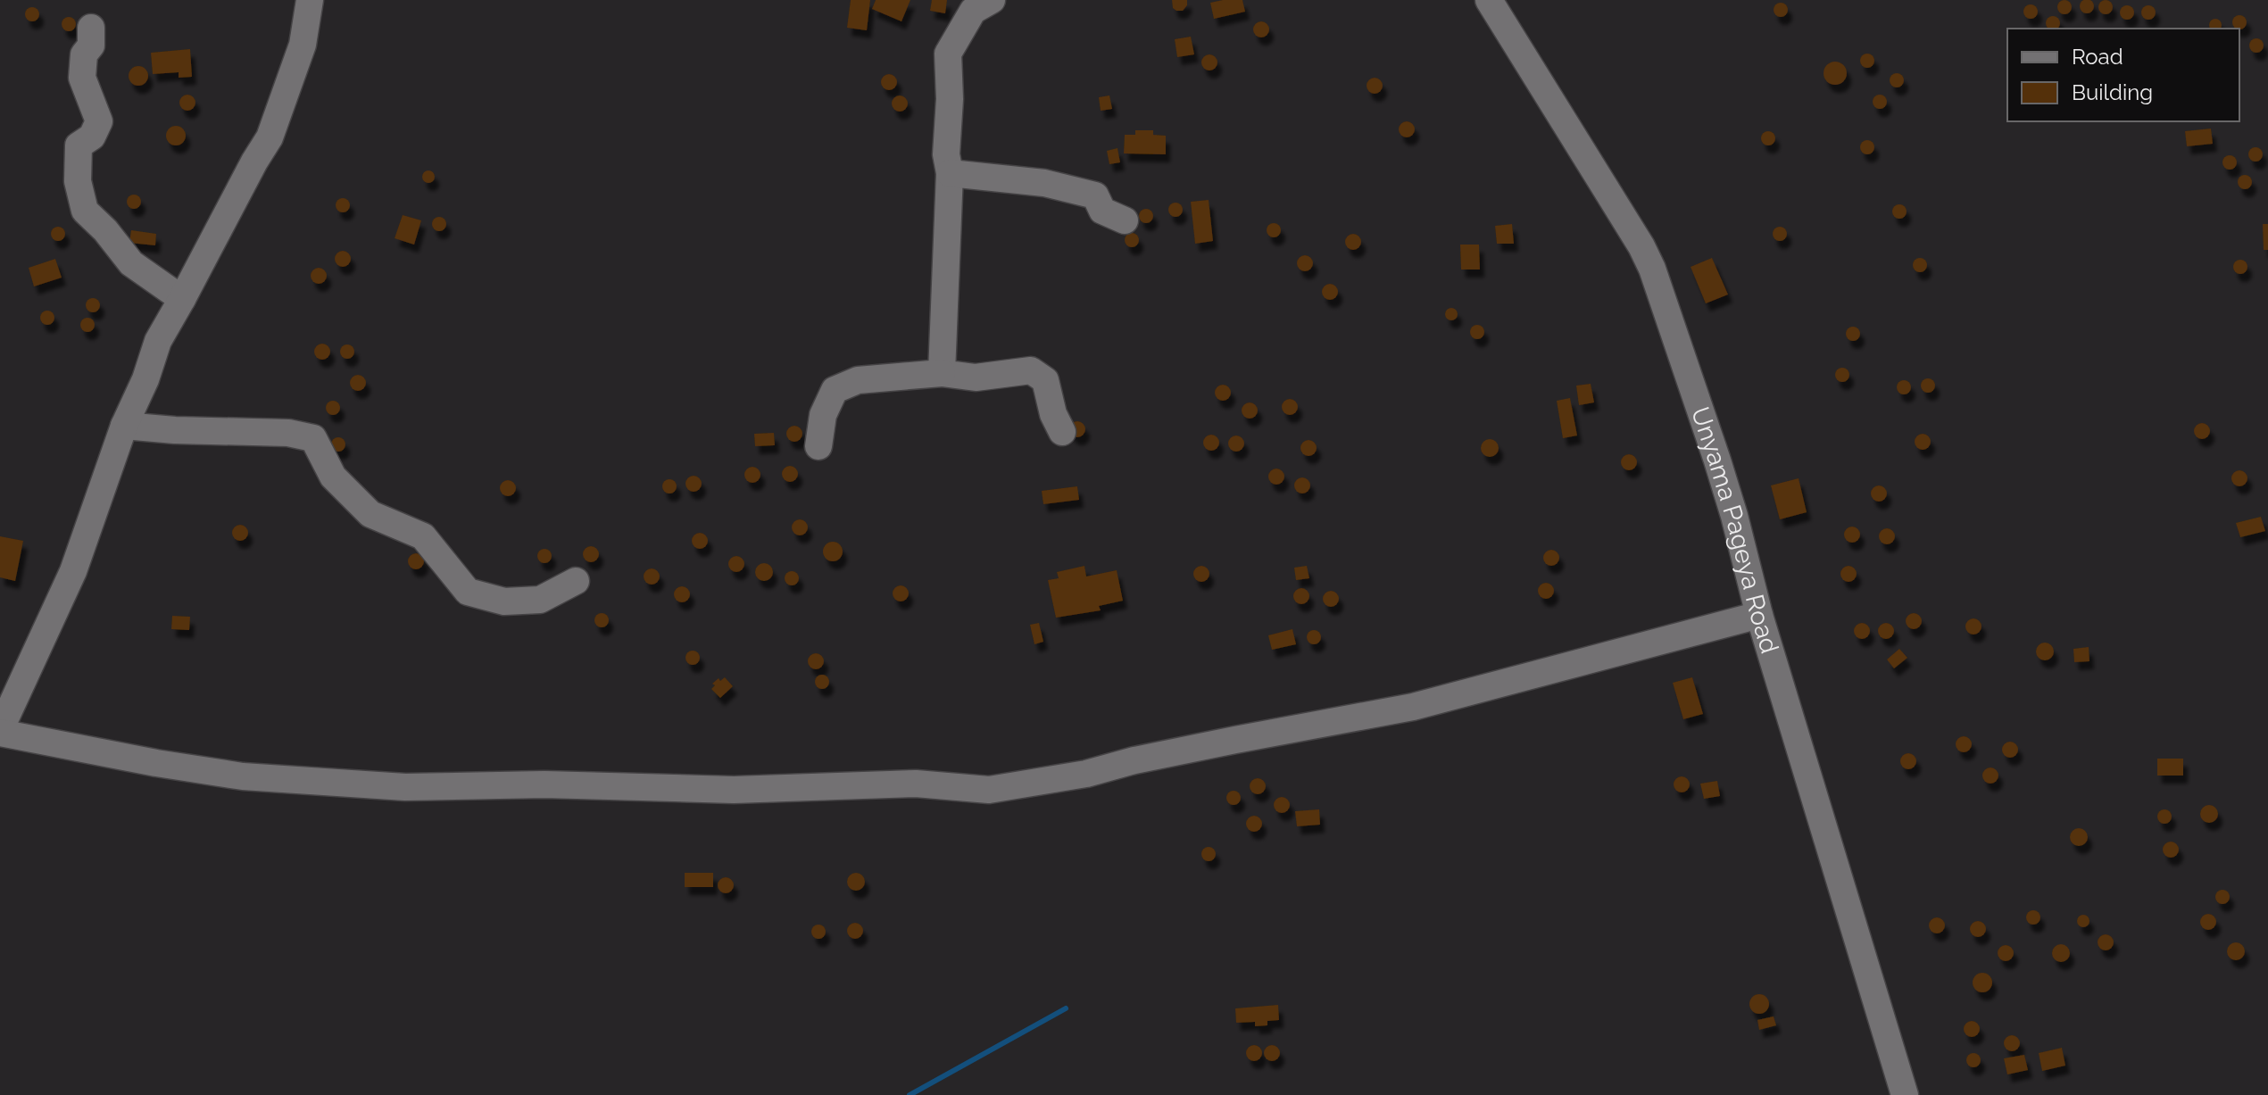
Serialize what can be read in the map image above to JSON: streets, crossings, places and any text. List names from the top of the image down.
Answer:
{
  "streets": {
    "street": ["Unyama Pageya Road"]
  },
  "legend": ["Road", "Building"]
}
